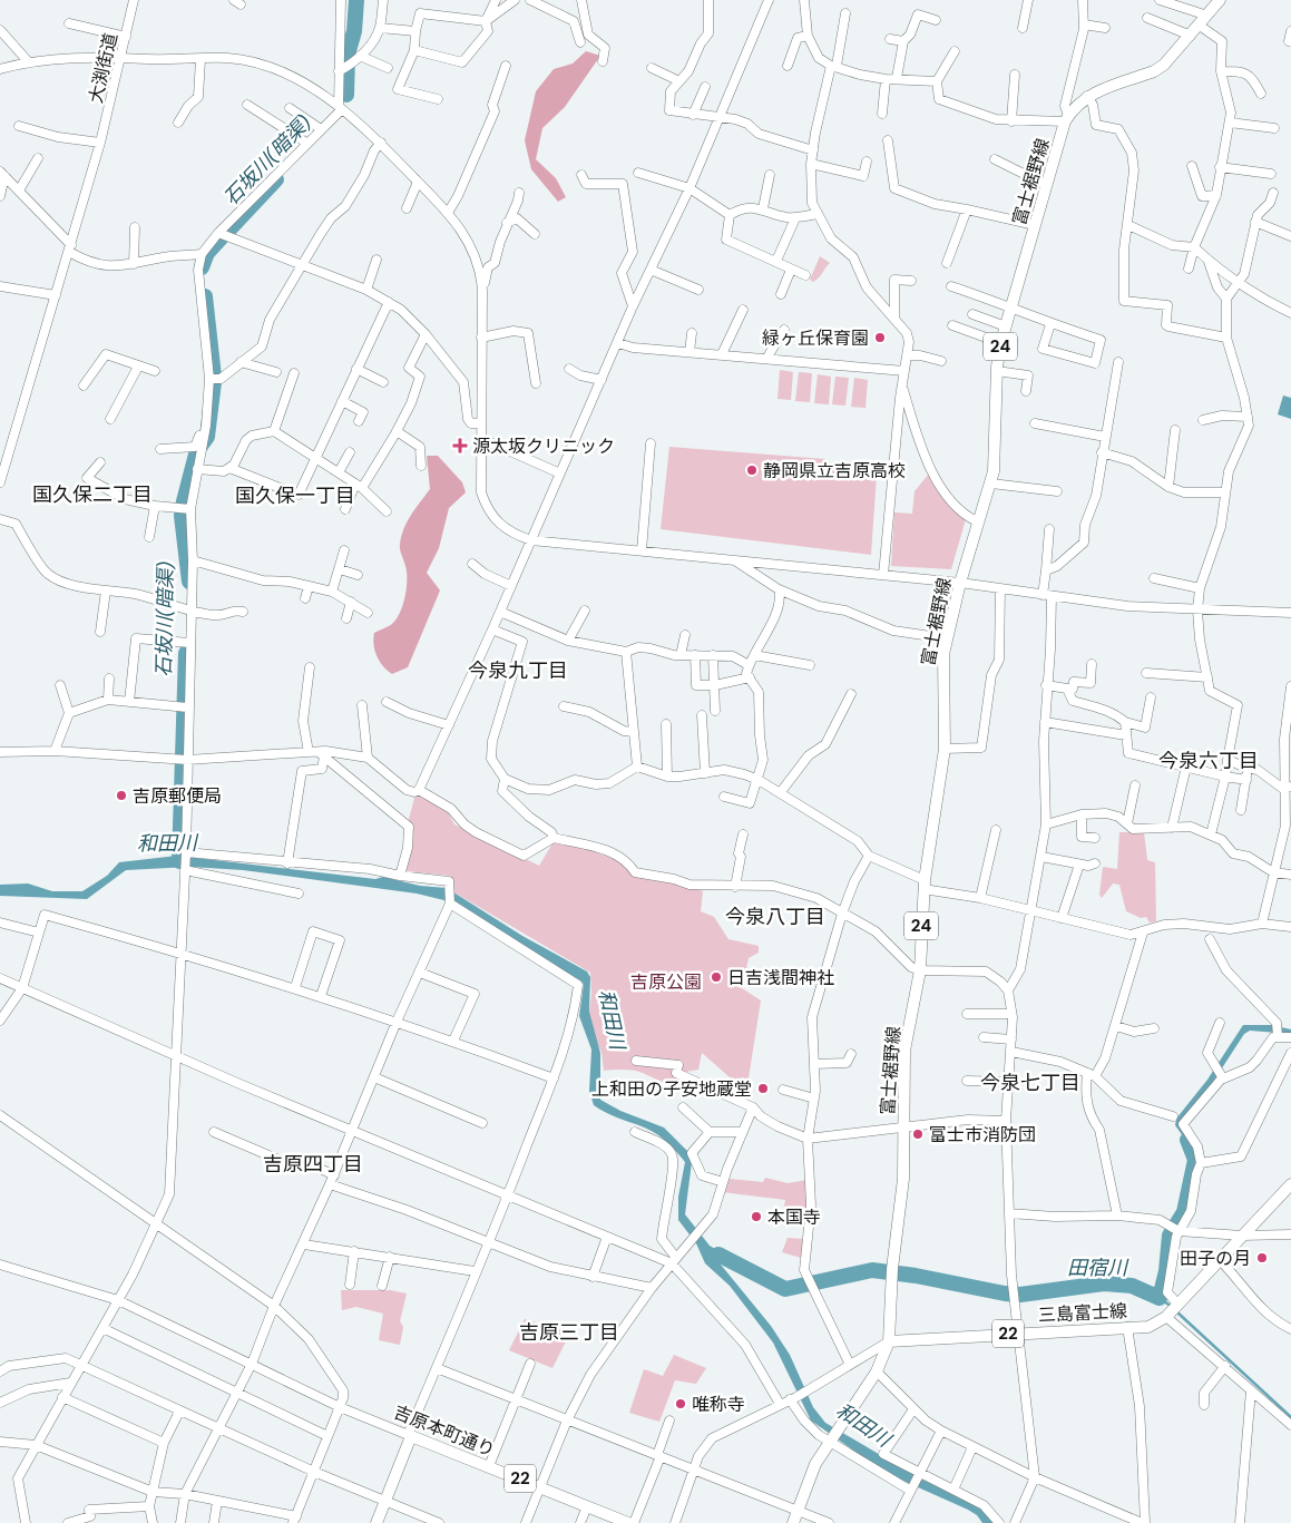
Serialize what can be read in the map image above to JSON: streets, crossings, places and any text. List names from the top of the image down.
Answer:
{
  "streets": {
    "main road": [
      "富士裾野線",
      "24",
      "三島富士線",
      "22",
      "吉原本町通り"
    ],
    "street": ["大渕街道"]
  },
  "crossings": [
    ["富士裾野線", "三島富士線"]
  ],
  "districts": [
    "国久保二丁目",
    "国久保一丁目",
    "今泉九丁目",
    "今泉六丁目",
    "今泉八丁目",
    "今泉七丁目",
    "吉原四丁目",
    "吉原三丁目"
  ],
  "water": ["石坂川(暗渠)", "和田川", "田宿川"],
  "parks": ["吉原公園"],
  "places": {
    "other": [
      "緑ヶ丘保育園",
      "静岡県立吉原高校",
      "吉原郵便局",
      "日吉浅間神社",
      "上和田の子安地蔵堂",
      "富士市消防団",
      "本国寺",
      "田子の月",
      "唯称寺"
    ],
    "health": ["源太坂クリニック"]
  }
}
